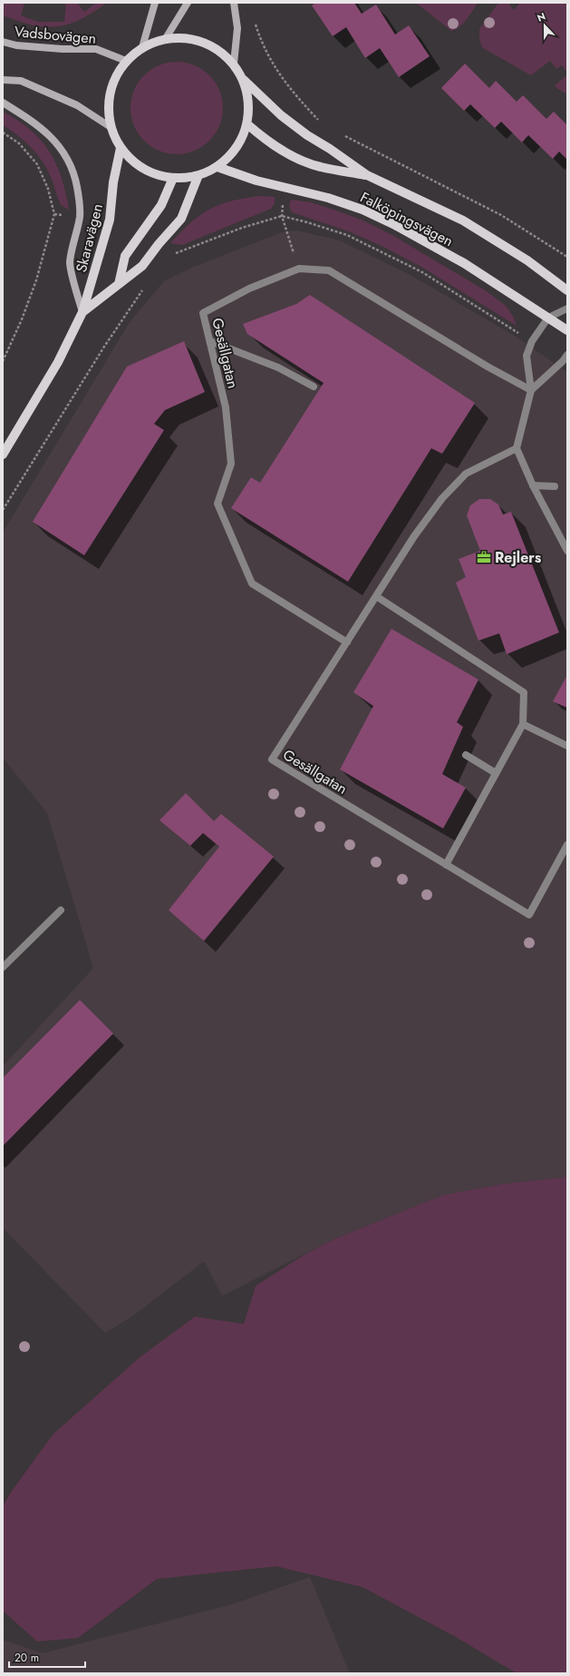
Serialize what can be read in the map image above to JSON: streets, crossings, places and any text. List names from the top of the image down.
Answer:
{
  "streets": {
    "main road": ["Vadsbovägen", "Falköpingsvägen", "Skaravägen"],
    "street": ["Gesällgatan"]
  },
  "places": {
    "office": ["Rejlers"]
  },
  "scale_bar": "20 m",
  "north": "top"
}
